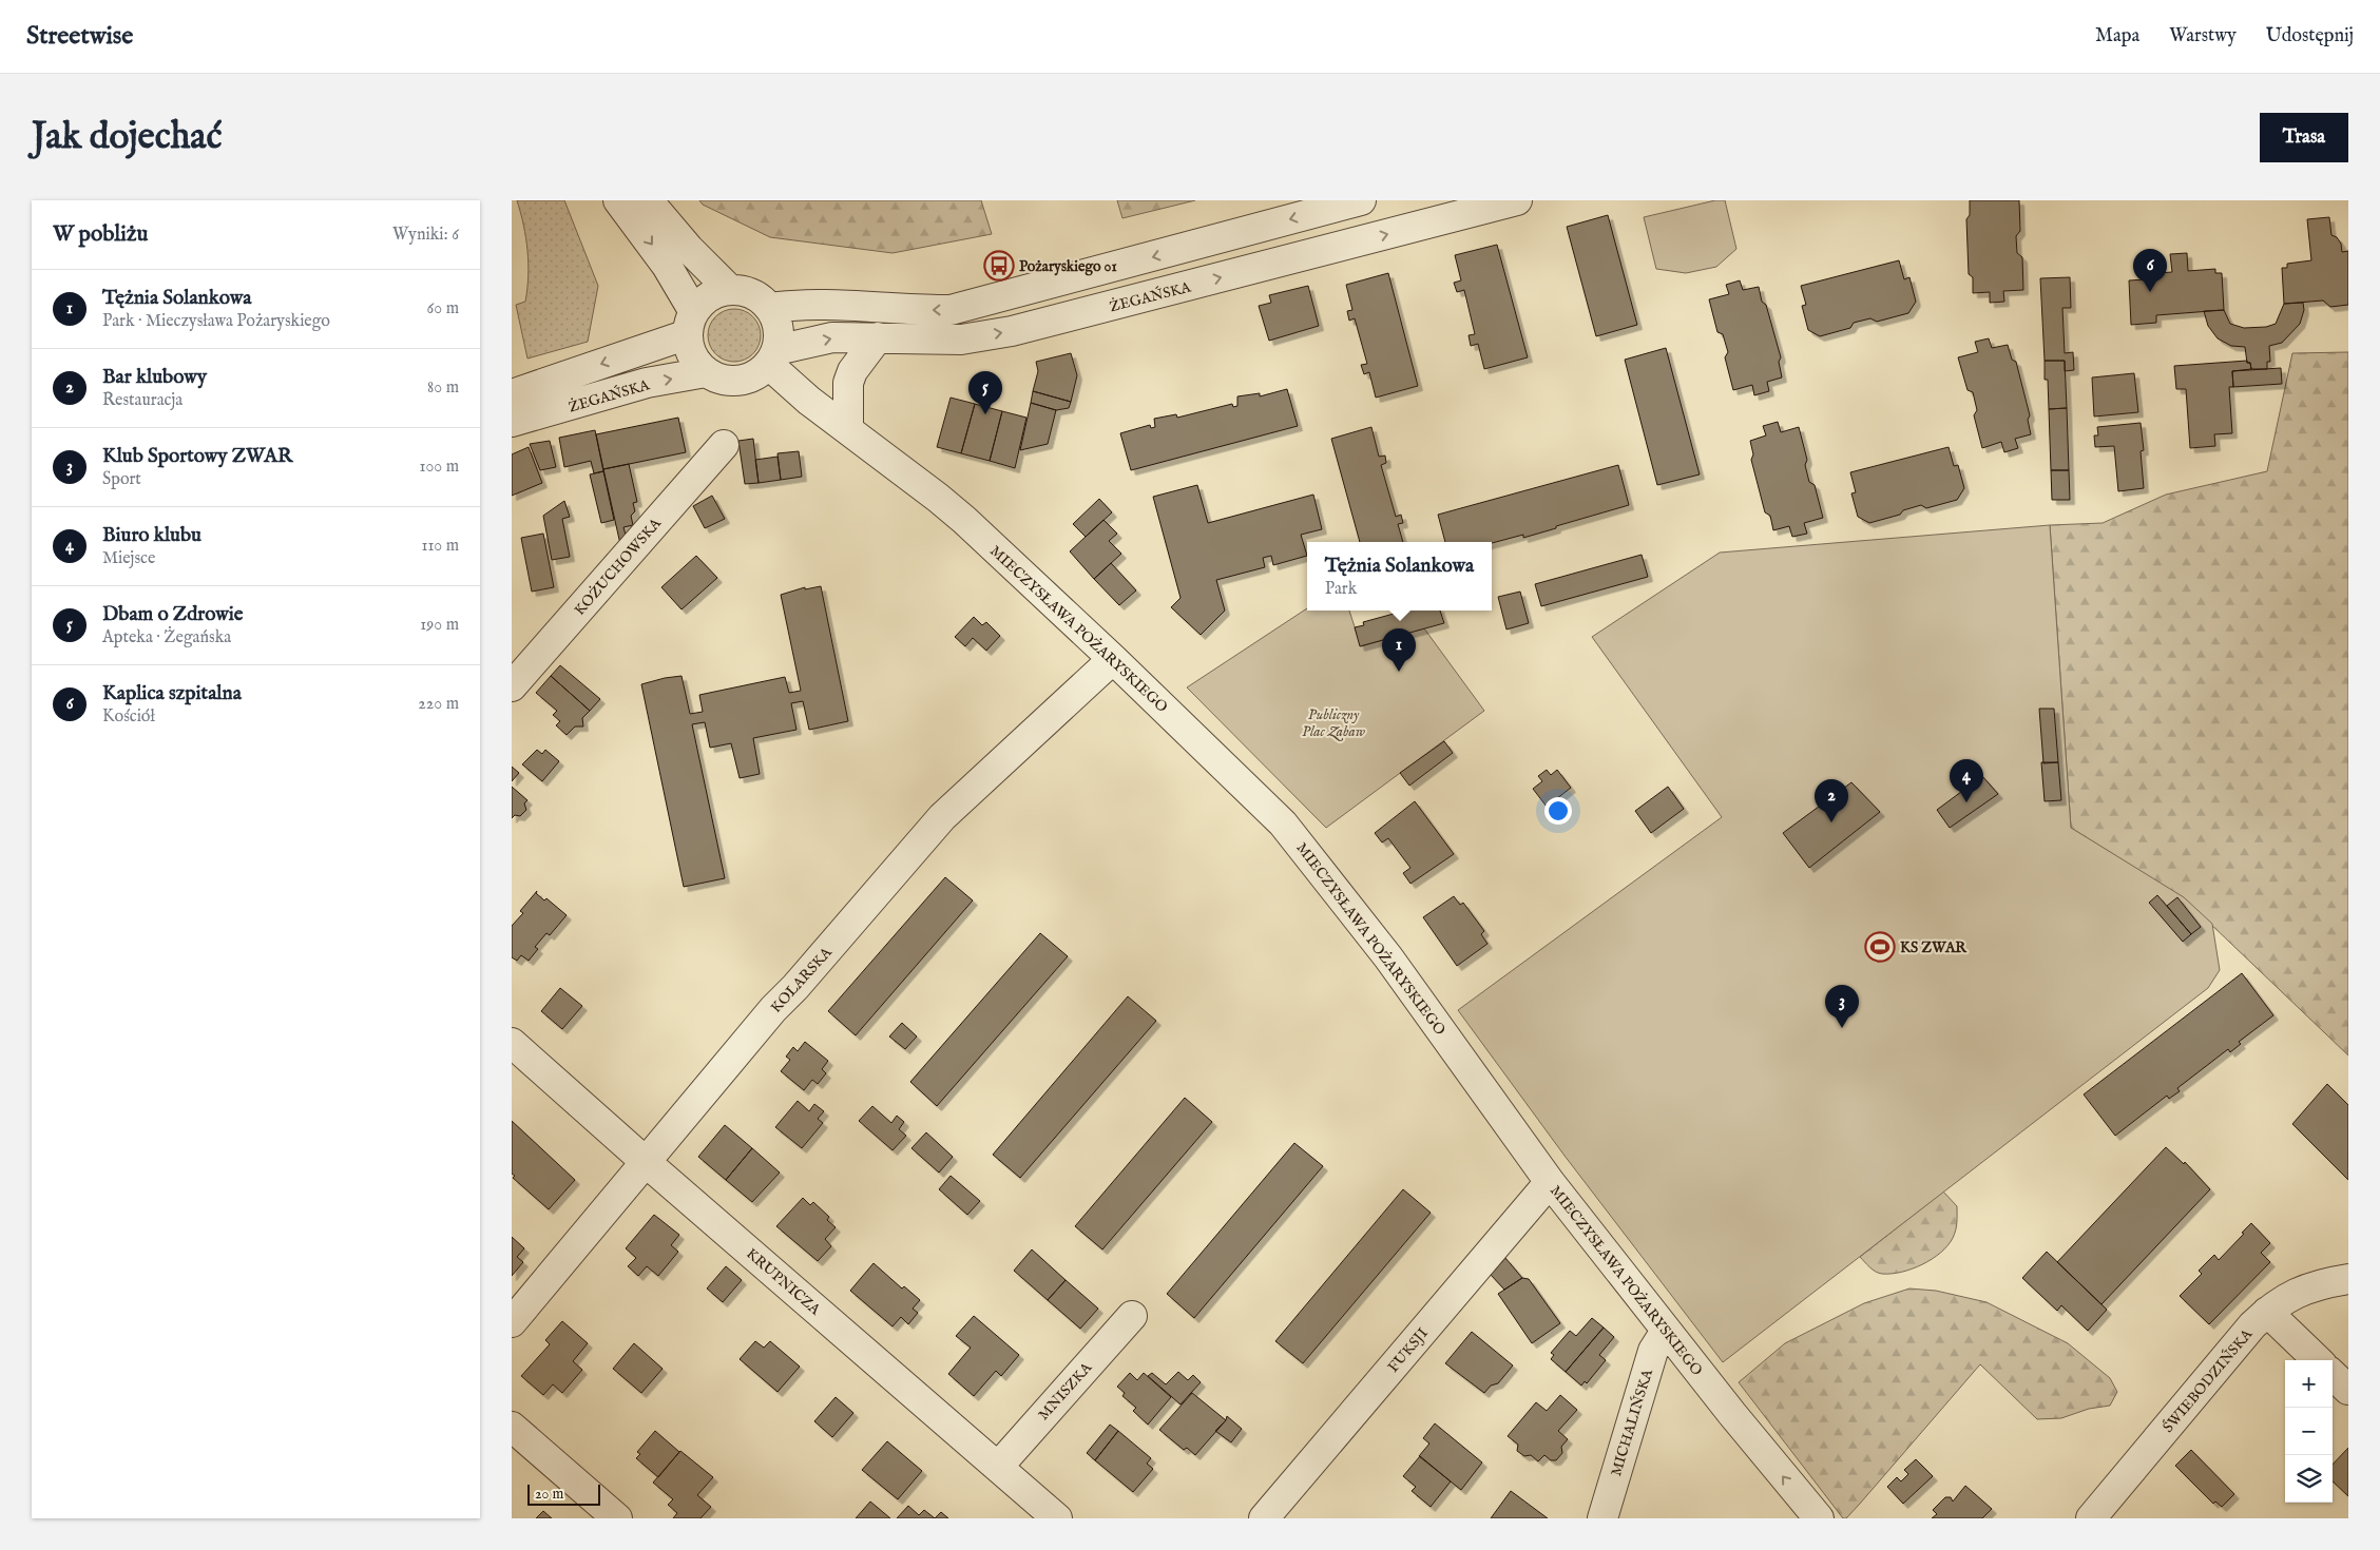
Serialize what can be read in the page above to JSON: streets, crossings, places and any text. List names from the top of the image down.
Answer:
{
  "streets": {
    "street": [
      "ŻEGAŃSKA",
      "KOŻUCHOWSKA",
      "MIECZYSŁAWA POŻARYSKIEGO",
      "KOLARSKA",
      "KRUPNICZA",
      "FUKSJI",
      "ŚWIEBODZIŃSKA",
      "MNISZKA",
      "MICHALIŃSKA"
    ]
  },
  "crossings": [
    ["ŻEGAŃSKA", "MIECZYSŁAWA POŻARYSKIEGO"],
    ["MIECZYSŁAWA POŻARYSKIEGO", "KOLARSKA"],
    ["MIECZYSŁAWA POŻARYSKIEGO", "FUKSJI"],
    ["MIECZYSŁAWA POŻARYSKIEGO", "MICHALIŃSKA"],
    ["KOLARSKA", "KRUPNICZA"],
    ["KRUPNICZA", "MNISZKA"]
  ],
  "parks": ["Publiczny Plac Zabaw"],
  "places": {
    "bus stop": ["Pożaryskiego 01"],
    "sports": ["KS ZWAR"]
  },
  "scale_bar": "20 m",
  "page": {
    "header": "Streetwise",
    "nav": ["Mapa", "Warstwy", "Udostępnij"],
    "buttons": "Trasa",
    "title": "Jak dojechać",
    "heading": ["W pobliżu", "Wyniki: 6"],
    "pins": [
      "6",
      "5",
      "1",
      "4",
      "2",
      "3"
    ],
    "list": [
      {
        "mark": "1",
        "name": "Tężnia Solankowa",
        "note": "Park · Mieczysława Pożaryskiego",
        "value": "60 m"
      },
      {
        "mark": "2",
        "name": "Bar klubowy",
        "note": "Restauracja",
        "value": "80 m"
      },
      {
        "mark": "3",
        "name": "Klub Sportowy ZWAR",
        "note": "Sport",
        "value": "100 m"
      },
      {
        "mark": "4",
        "name": "Biuro klubu",
        "note": "Miejsce",
        "value": "110 m"
      },
      {
        "mark": "5",
        "name": "Dbam o Zdrowie",
        "note": "Apteka · Żegańska",
        "value": "190 m"
      },
      {
        "mark": "6",
        "name": "Kaplica szpitalna",
        "note": "Kościół",
        "value": "220 m"
      }
    ],
    "popup": ["Tężnia Solankowa", "Park"],
    "map_buttons": ["+", "−"],
    "scale": "20 m"
  }
}
